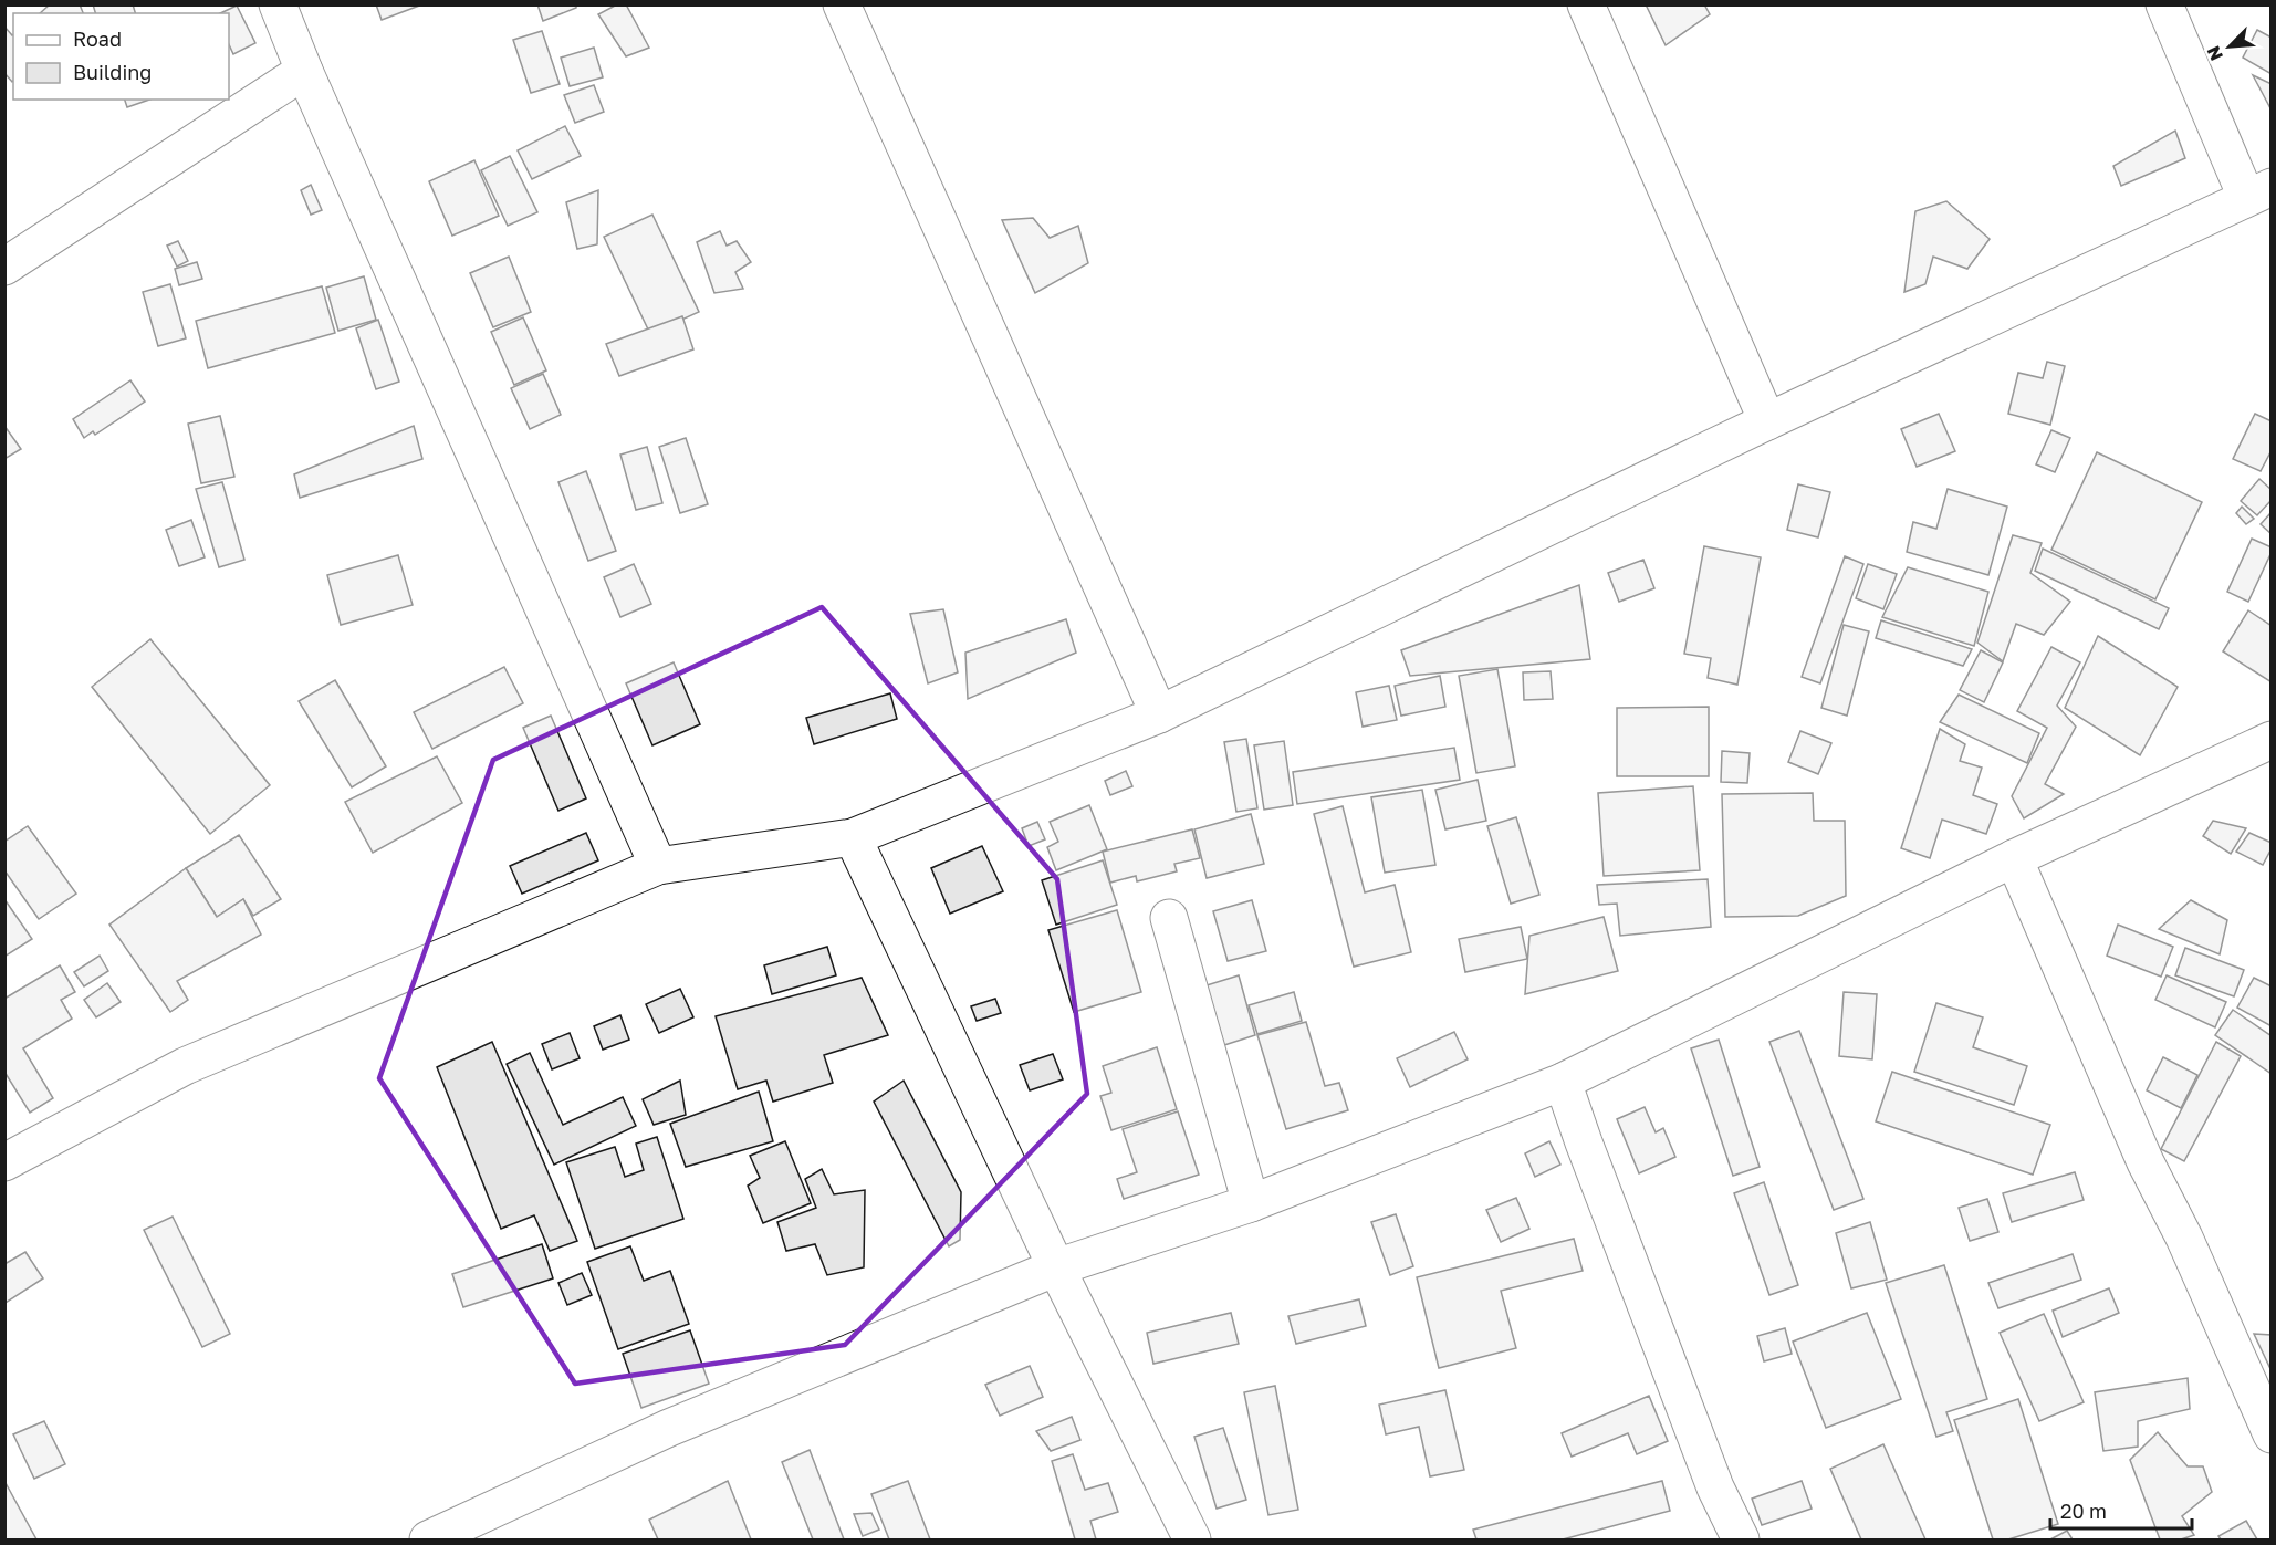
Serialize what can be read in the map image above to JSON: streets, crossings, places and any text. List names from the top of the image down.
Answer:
{
  "legend": ["Road", "Building"],
  "scale_bar": "20 m",
  "north": "bottom left"
}
